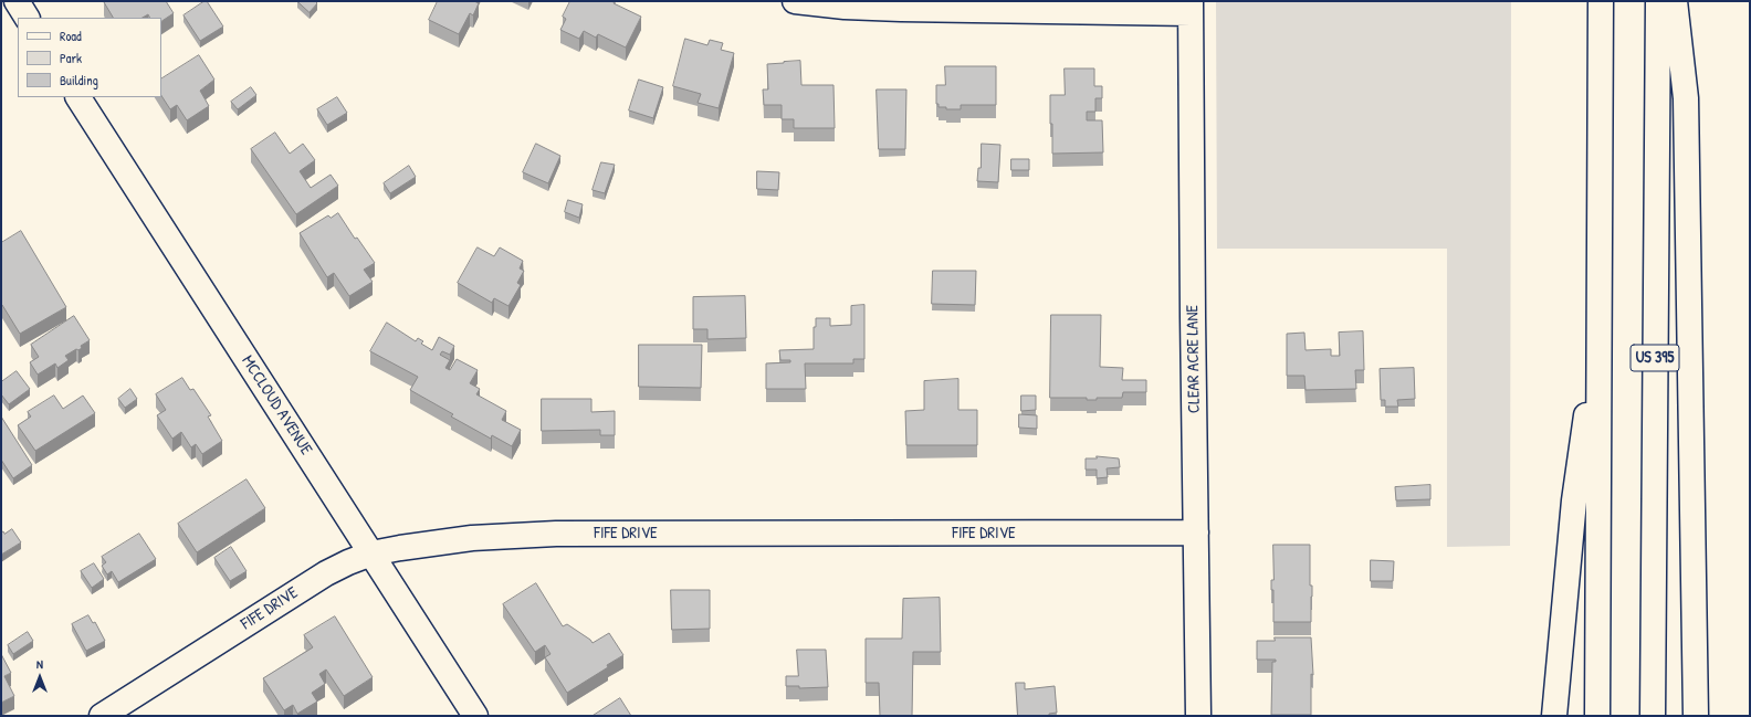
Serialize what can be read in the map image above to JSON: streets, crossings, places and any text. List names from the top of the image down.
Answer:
{
  "streets": {
    "main road": [
      "US 395",
      "CLEAR ACRE LANE",
      "MCCLOUD AVENUE",
      "FIFE DRIVE"
    ]
  },
  "crossings": [
    ["CLEAR ACRE LANE", "FIFE DRIVE"],
    ["MCCLOUD AVENUE", "FIFE DRIVE"]
  ],
  "legend": ["Road", "Park", "Building"],
  "north": "top"
}
